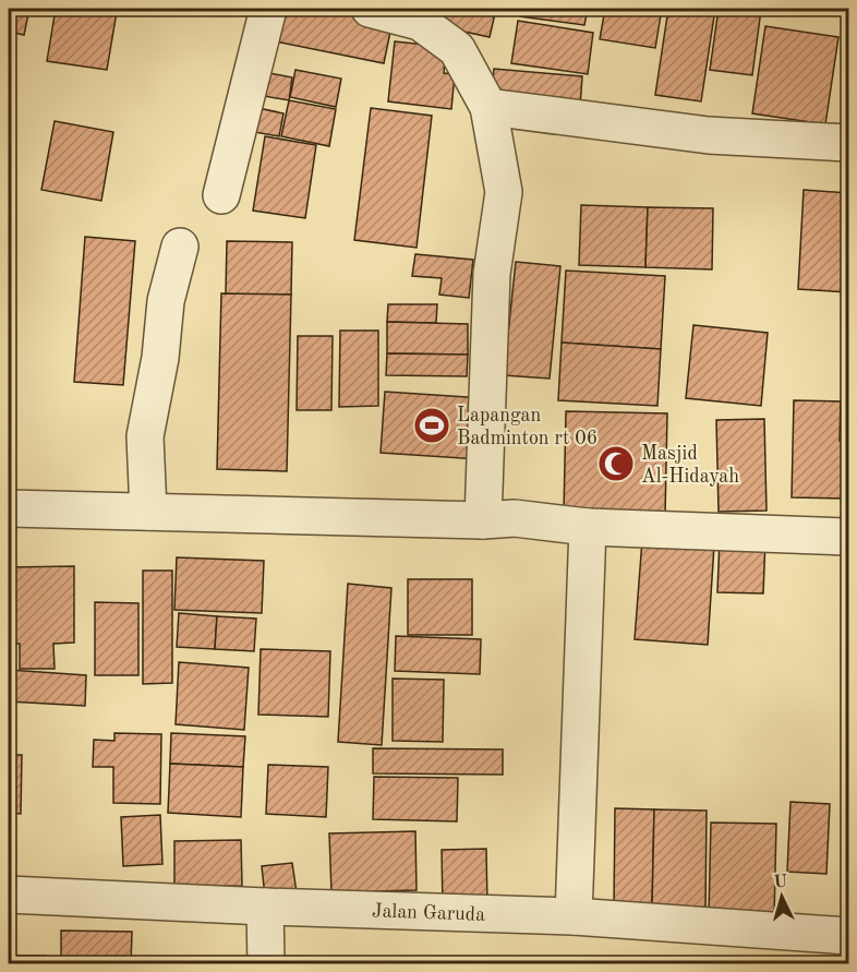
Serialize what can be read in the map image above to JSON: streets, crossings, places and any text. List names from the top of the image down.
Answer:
{
  "streets": {
    "street": ["Jalan Garuda"]
  },
  "places": {
    "sports": ["Lapangan Badminton rt 06"],
    "mosque": ["Masjid Al-Hidayah"]
  },
  "north": "top"
}
